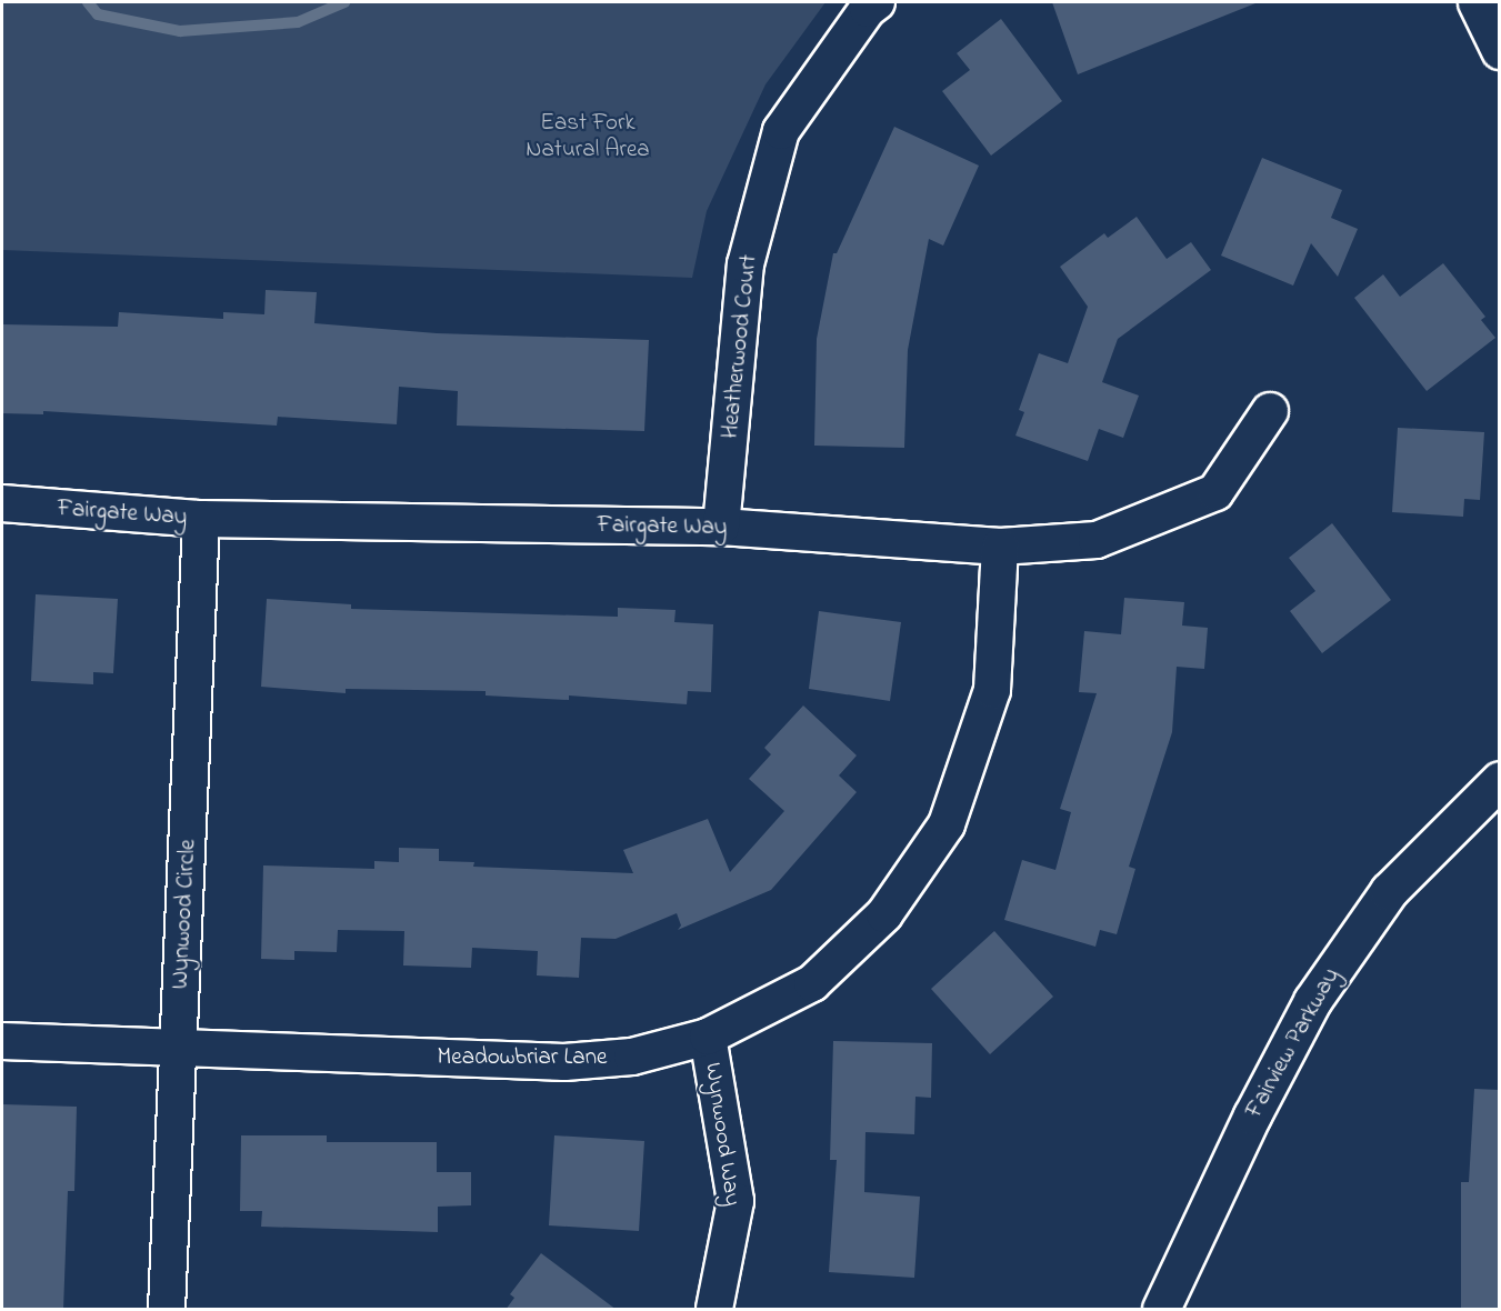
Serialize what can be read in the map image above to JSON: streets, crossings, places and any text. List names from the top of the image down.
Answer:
{
  "streets": {
    "main road": ["Fairview Parkway"],
    "street": [
      "Heatherwood Court",
      "Fairgate Way",
      "Wynwood Circle",
      "Meadowbriar Lane",
      "Wynwood Way"
    ]
  },
  "crossings": [
    ["Heatherwood Court", "Fairgate Way"],
    ["Fairgate Way", "Wynwood Circle"],
    ["Fairgate Way", "Meadowbriar Lane"],
    ["Wynwood Circle", "Meadowbriar Lane"],
    ["Meadowbriar Lane", "Wynwood Way"]
  ],
  "parks": ["East Fork Natural Area"]
}
